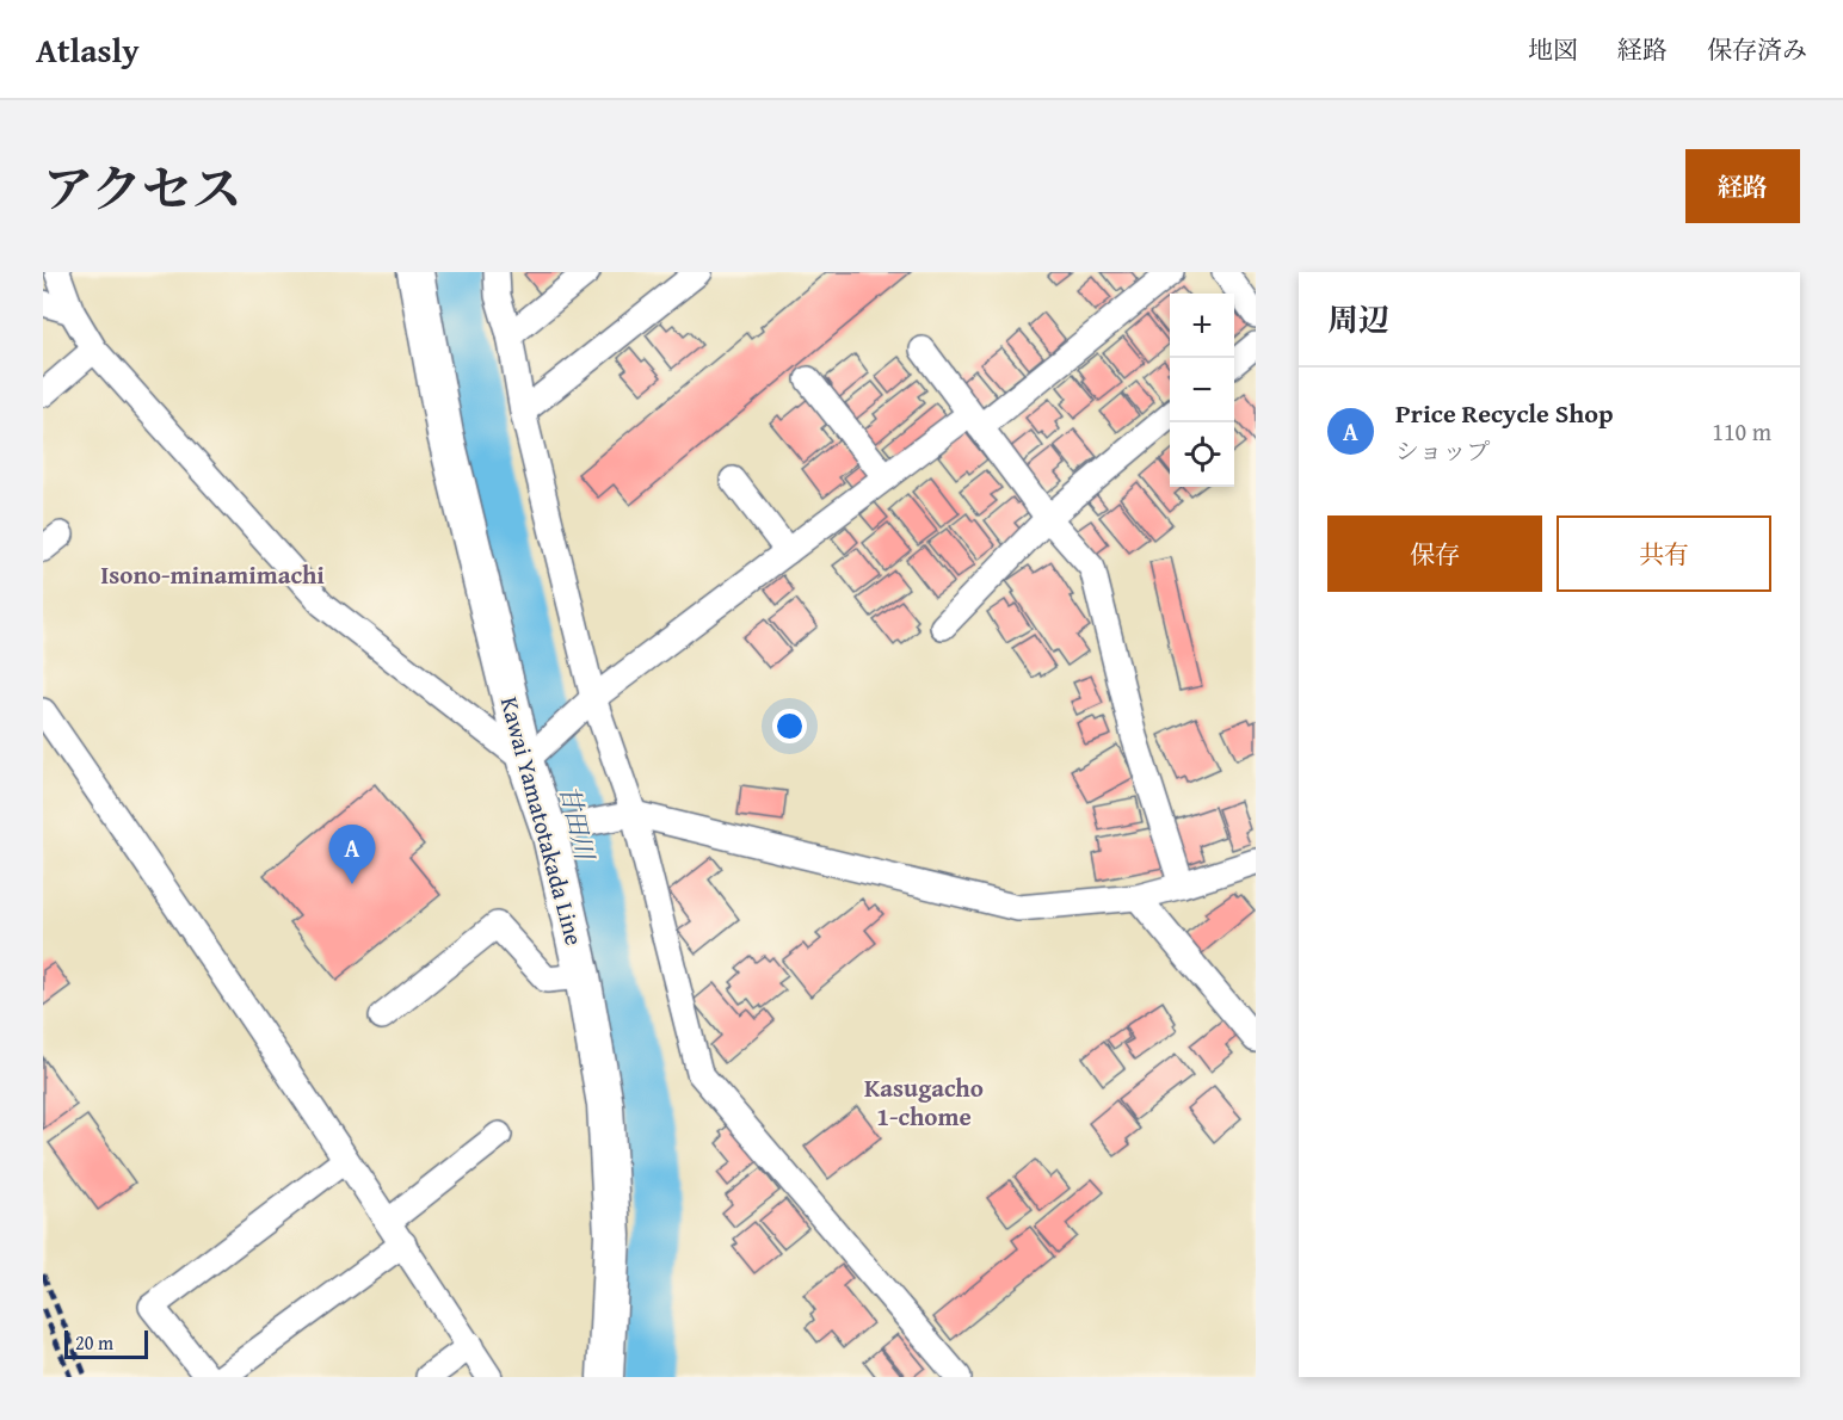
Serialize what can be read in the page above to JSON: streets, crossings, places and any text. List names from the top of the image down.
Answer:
{
  "streets": {
    "main road": ["Kawai Yamatotakada Line"]
  },
  "districts": ["Isono-minamimachi", "Kasugacho 1-chome"],
  "water": ["甘田川"],
  "scale_bar": "20 m",
  "page": {
    "header": "Atlasly",
    "nav": ["地図", "経路", "保存済み"],
    "title": "アクセス",
    "buttons": [
      "経路",
      ["保存", "共有"]
    ],
    "heading": "周辺",
    "map_buttons": ["+", "−"],
    "list": [
      {
        "mark": "A",
        "name": "Price Recycle Shop",
        "note": "ショップ",
        "value": "110 m"
      }
    ],
    "pins": "A",
    "scale": "20 m"
  }
}
